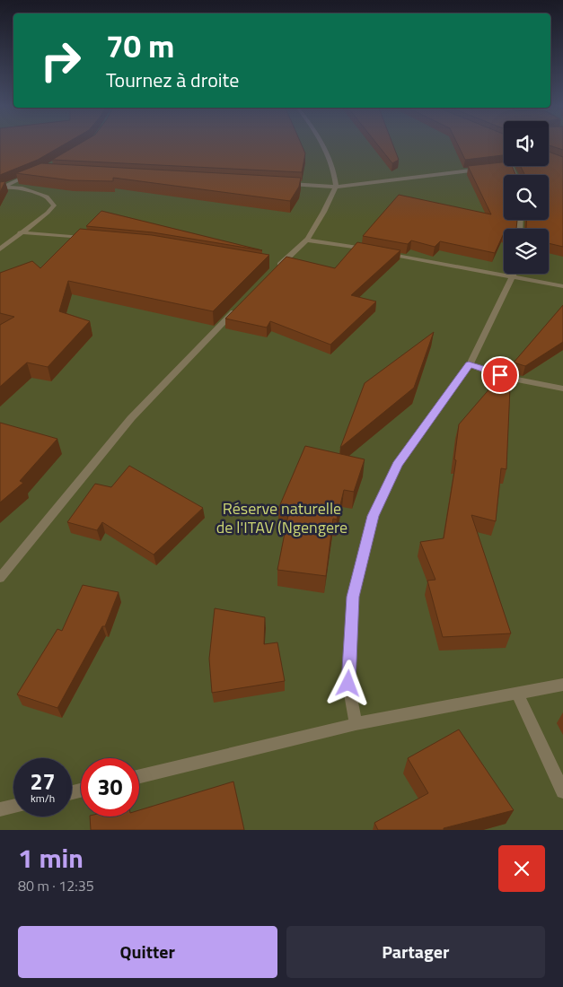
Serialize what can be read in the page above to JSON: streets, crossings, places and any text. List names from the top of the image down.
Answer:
{
  "parks": ["Réserve naturelle de l'ITAV (Ngengere"],
  "page": {
    "turn": ["70 m", "Tournez à droite"],
    "speed": "27 km/h",
    "limit": "30",
    "heading": ["1 min", "80 m · 12:35"],
    "buttons": ["Quitter", "Partager"]
  }
}
